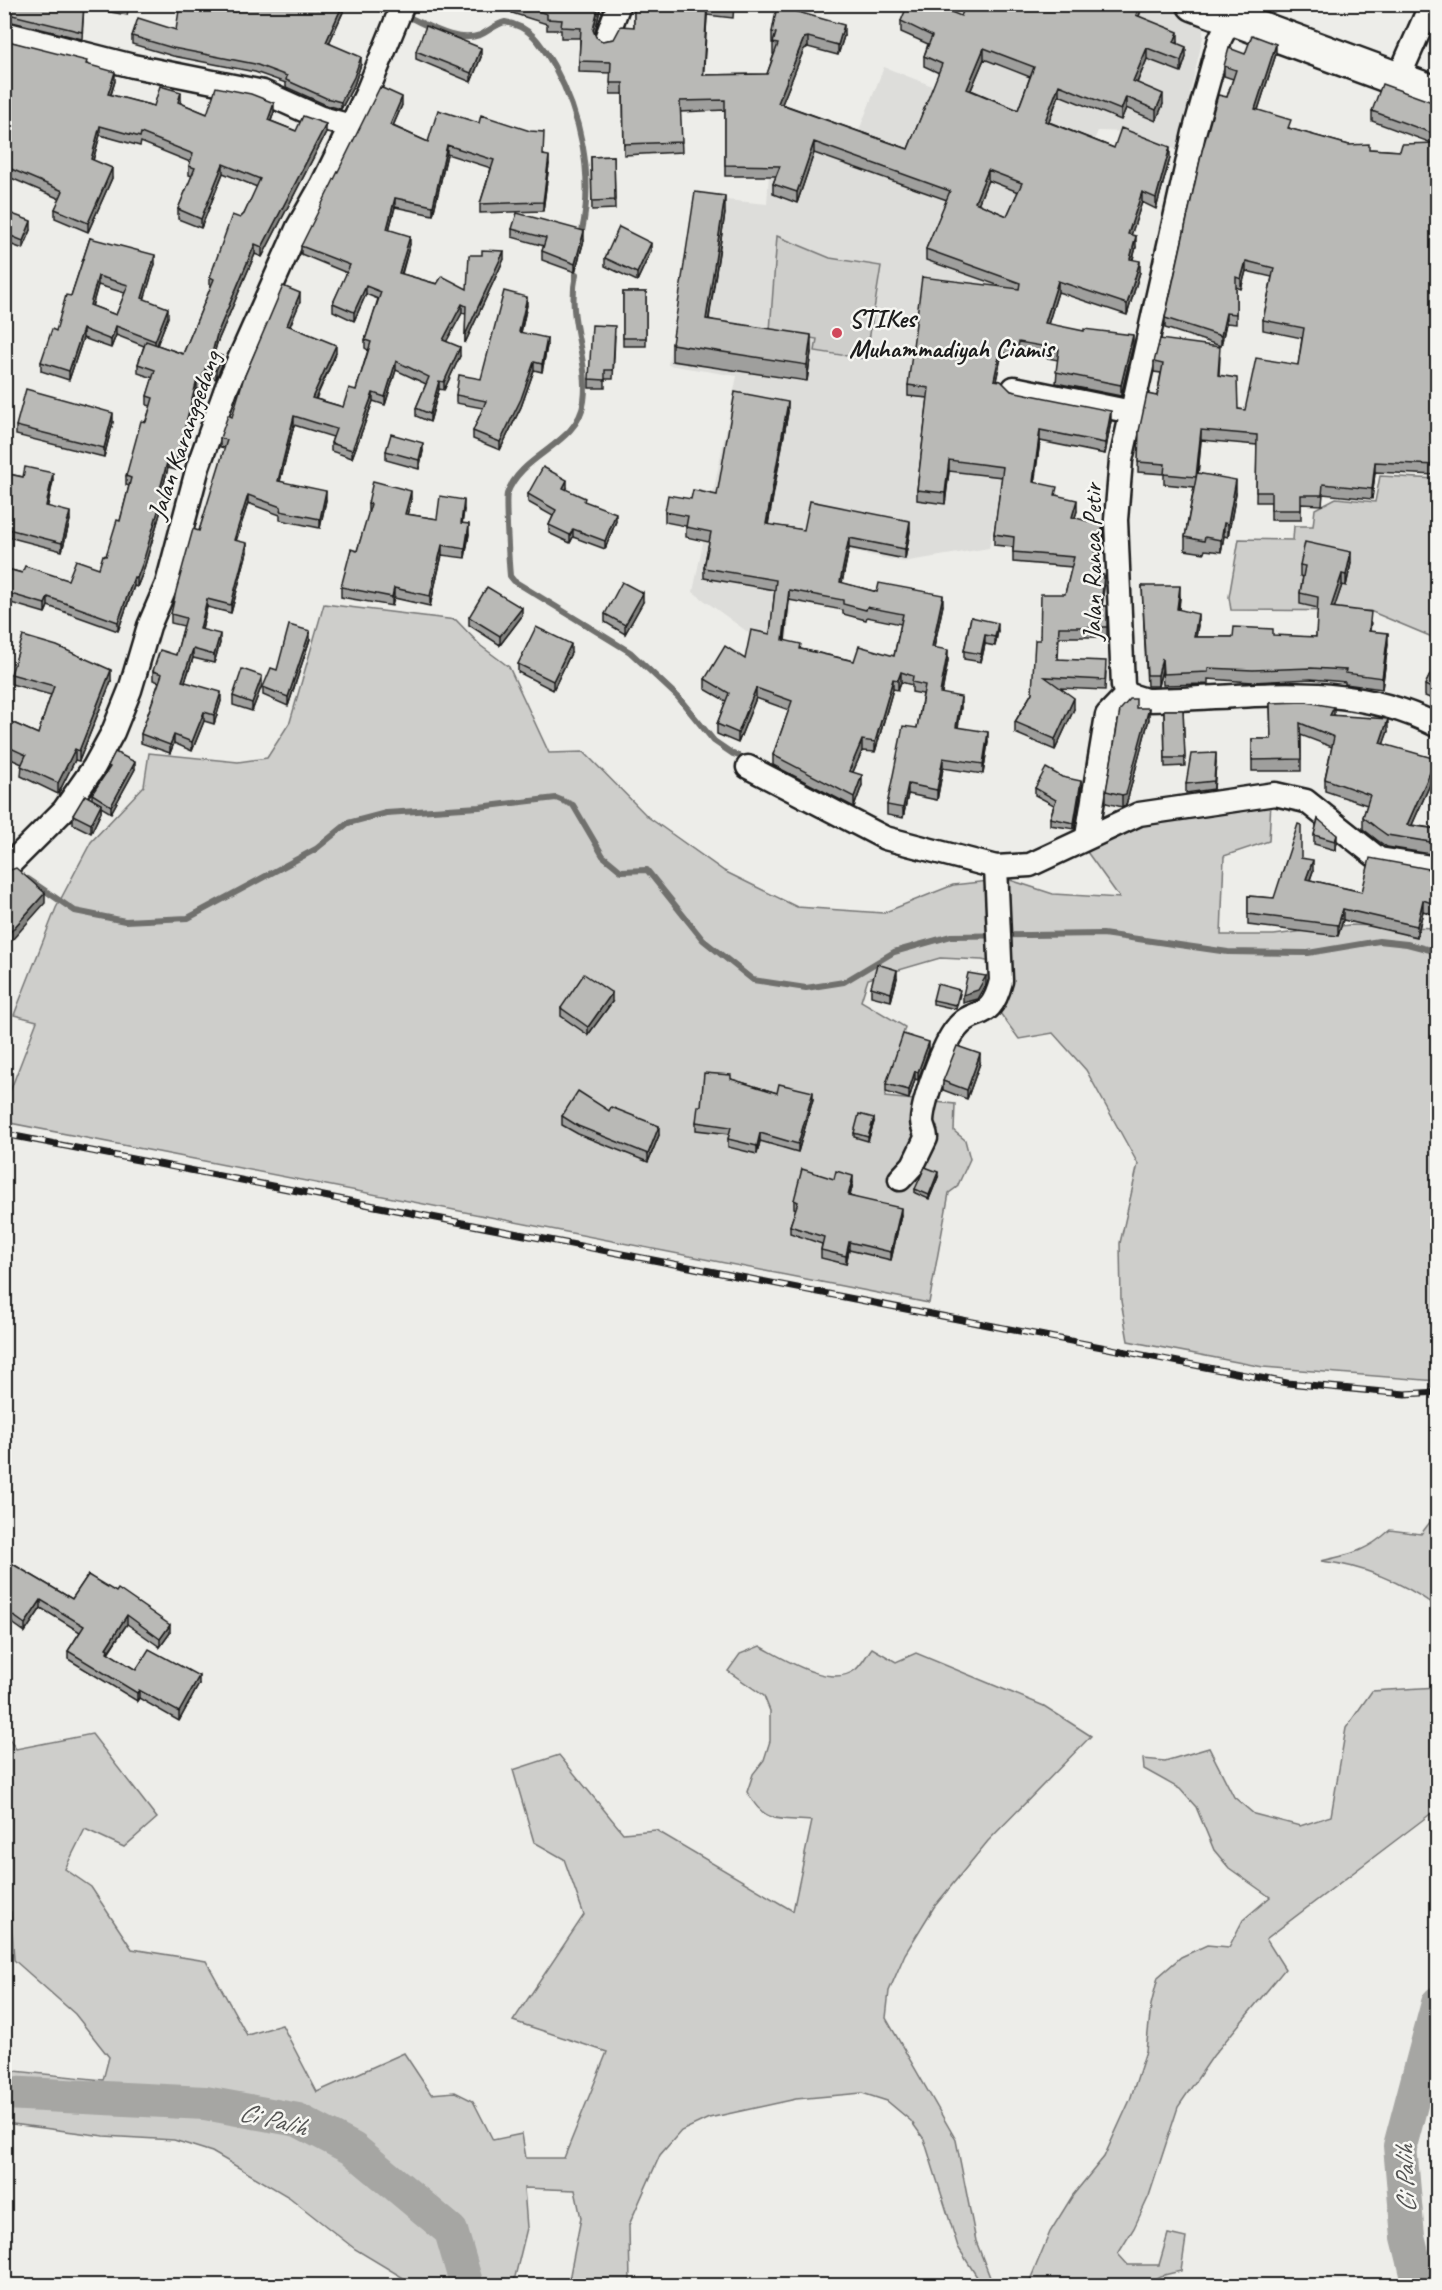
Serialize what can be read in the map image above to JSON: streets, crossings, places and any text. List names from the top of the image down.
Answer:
{
  "streets": {
    "street": ["Jalan Karanggedang", "Jalan Ranca Petir"]
  },
  "water": ["Ci Palih"],
  "places": ["STIKes Muhammadiyah Ciamis"]
}
